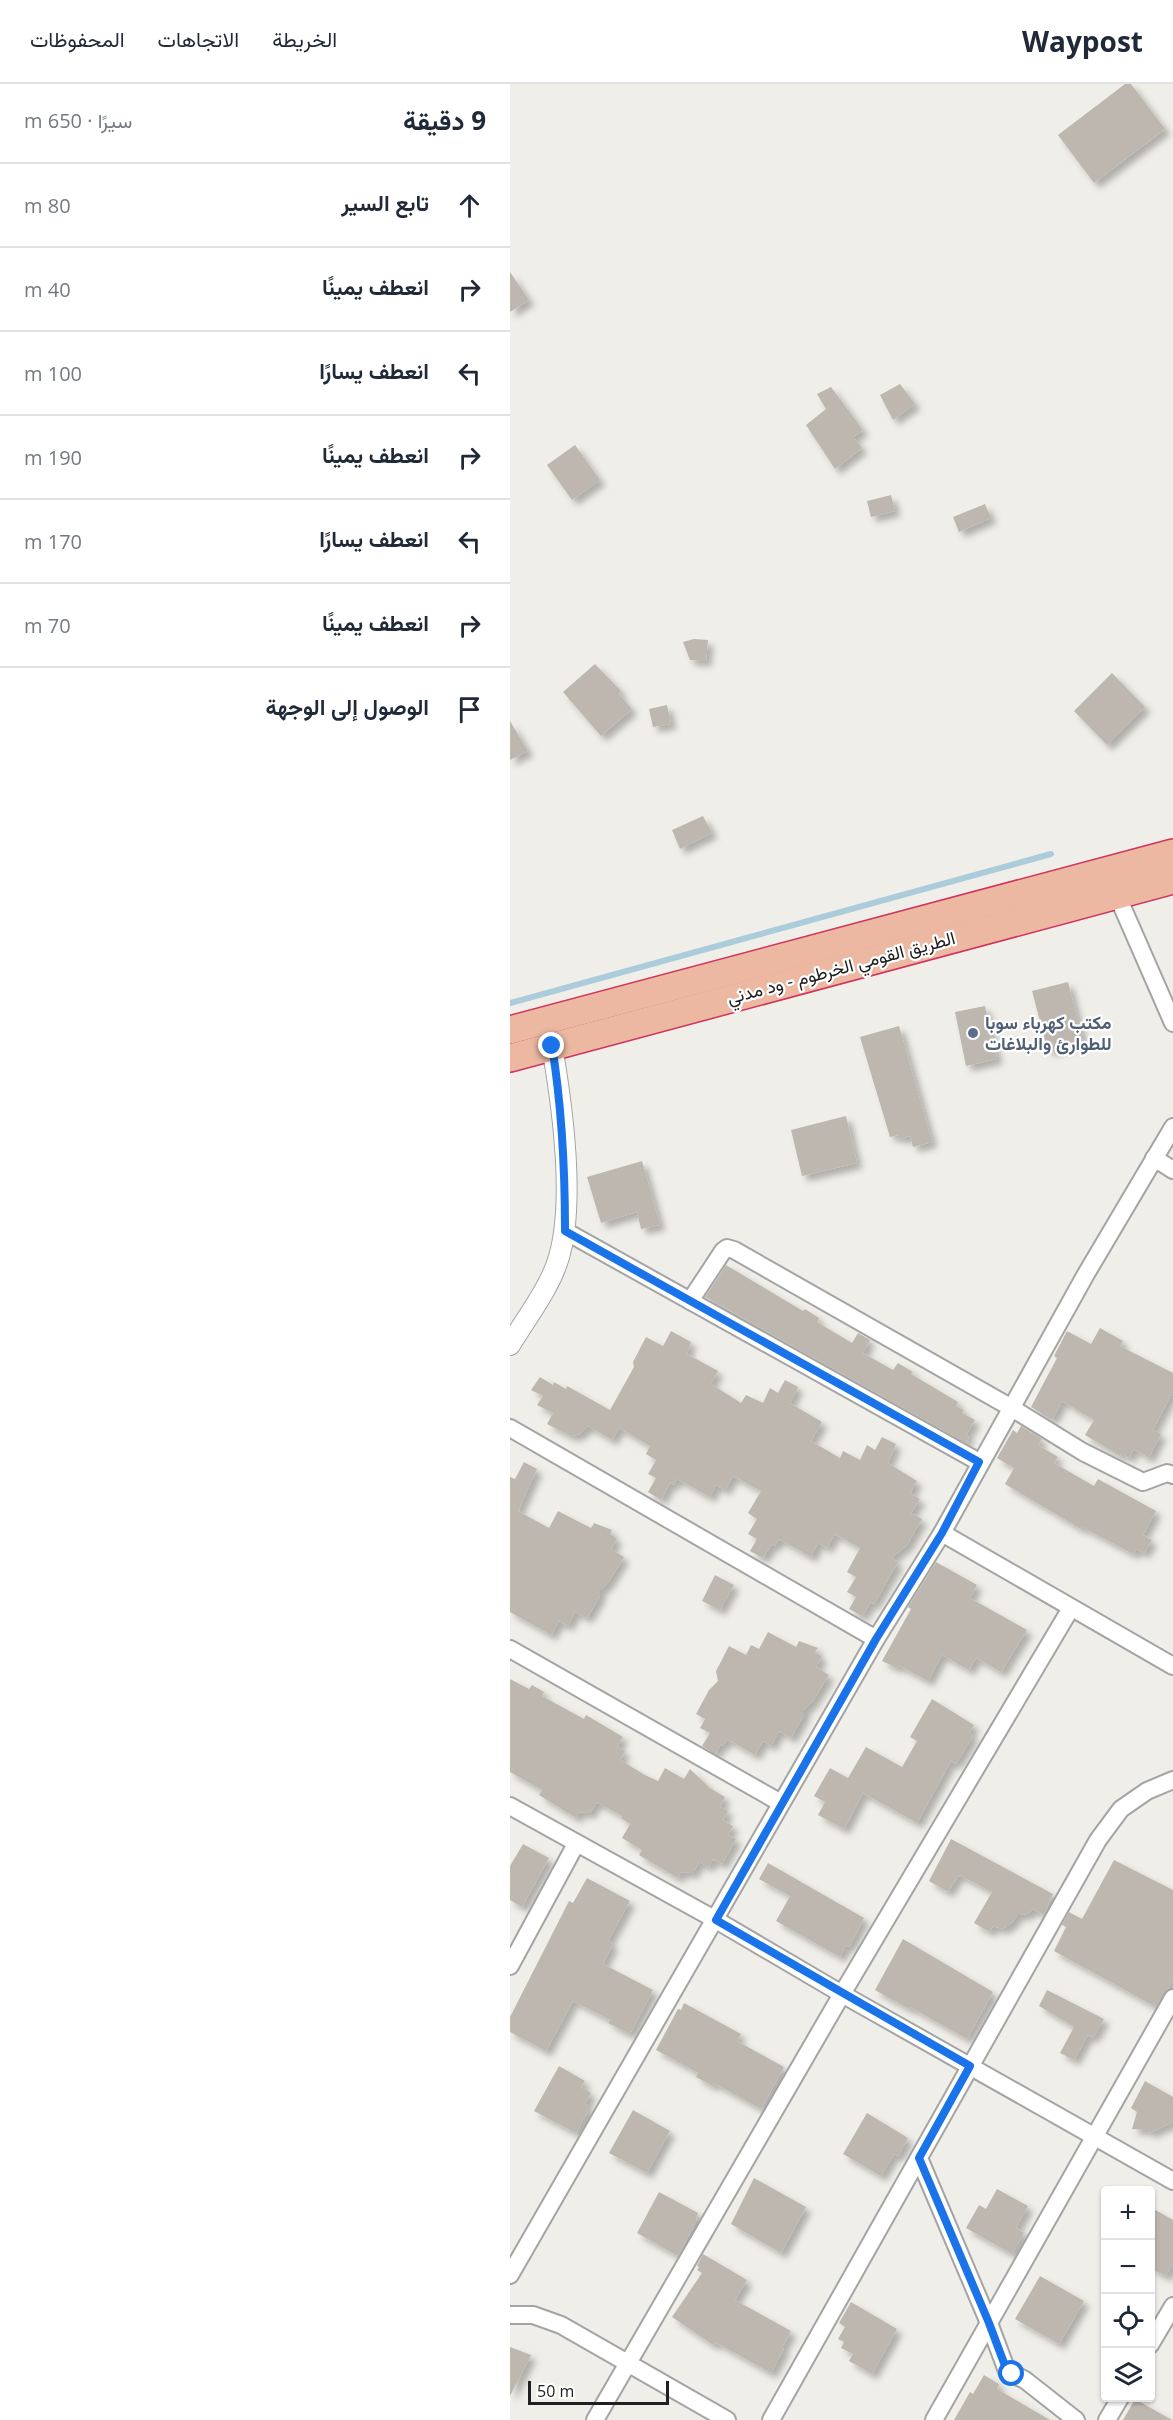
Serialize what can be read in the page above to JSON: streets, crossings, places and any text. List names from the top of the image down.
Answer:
{
  "streets": {
    "highway": ["الطريق القومي الخرطوم - ود مدني"]
  },
  "places": ["مكتب كهرباء سوبا للطوارئ والبلاغات"],
  "scale_bar": "50 m",
  "page": {
    "header": "Waypost",
    "nav": ["الخريطة", "الاتجاهات", "المحفوظات"],
    "heading": ["9 دقيقة", "سيرًا · 650 m"],
    "list": [
      ["تابع السير", "80 m"],
      ["انعطف يمينًا", "40 m"],
      ["انعطف يسارًا", "100 m"],
      ["انعطف يمينًا", "190 m"],
      ["انعطف يسارًا", "170 m"],
      ["انعطف يمينًا", "70 m"],
      "الوصول إلى الوجهة"
    ],
    "map_buttons": ["+", "−"],
    "scale": "50 m"
  }
}
